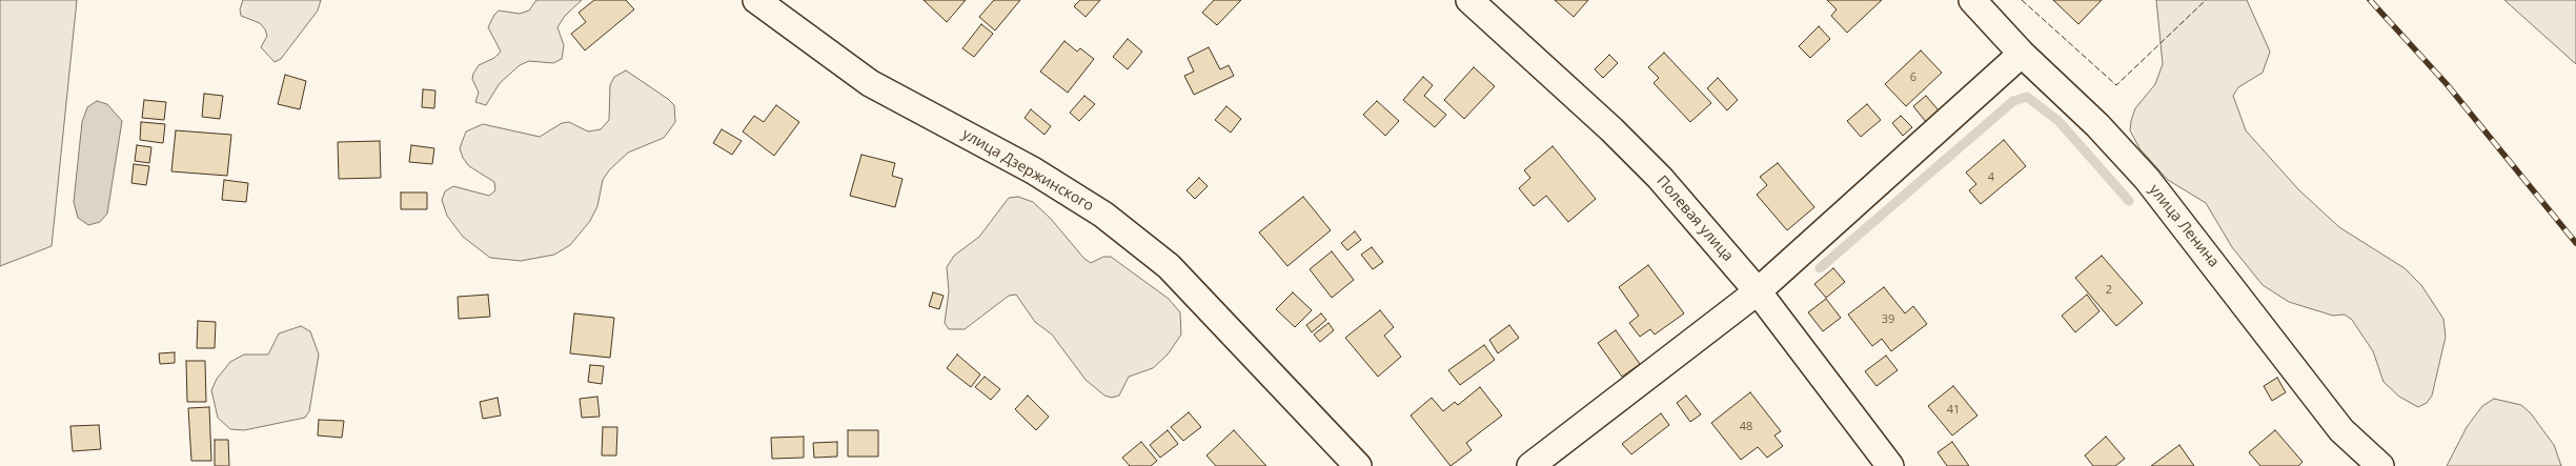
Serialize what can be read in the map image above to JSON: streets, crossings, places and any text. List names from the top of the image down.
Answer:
{
  "streets": {
    "street": ["улица Дзержинского", "Полевая улица", "улица Ленина"]
  },
  "house_numbers": [
    "6",
    "4",
    "2",
    "39",
    "41",
    "48"
  ]
}
